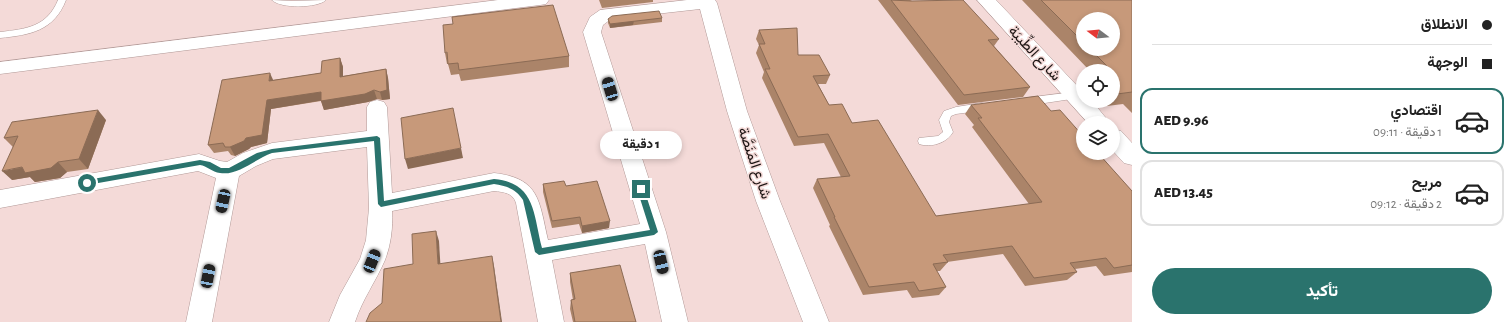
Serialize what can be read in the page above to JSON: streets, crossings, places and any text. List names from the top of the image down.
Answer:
{
  "streets": {
    "street": ["شارع الطِّيبَة", "شارع المَنَصَّة"]
  },
  "north": "left",
  "page": {
    "banner": ["الانطلاق", "الوجهة"],
    "list": [
      {
        "name": "اقتصادي",
        "note": "1 دقيقة · 09:11",
        "value": "AED 9.96"
      },
      {
        "name": "مريح",
        "note": "2 دقيقة · 09:12",
        "value": "AED 13.45"
      }
    ],
    "bubble": "1 دقيقة",
    "buttons": "تأكيد"
  }
}
